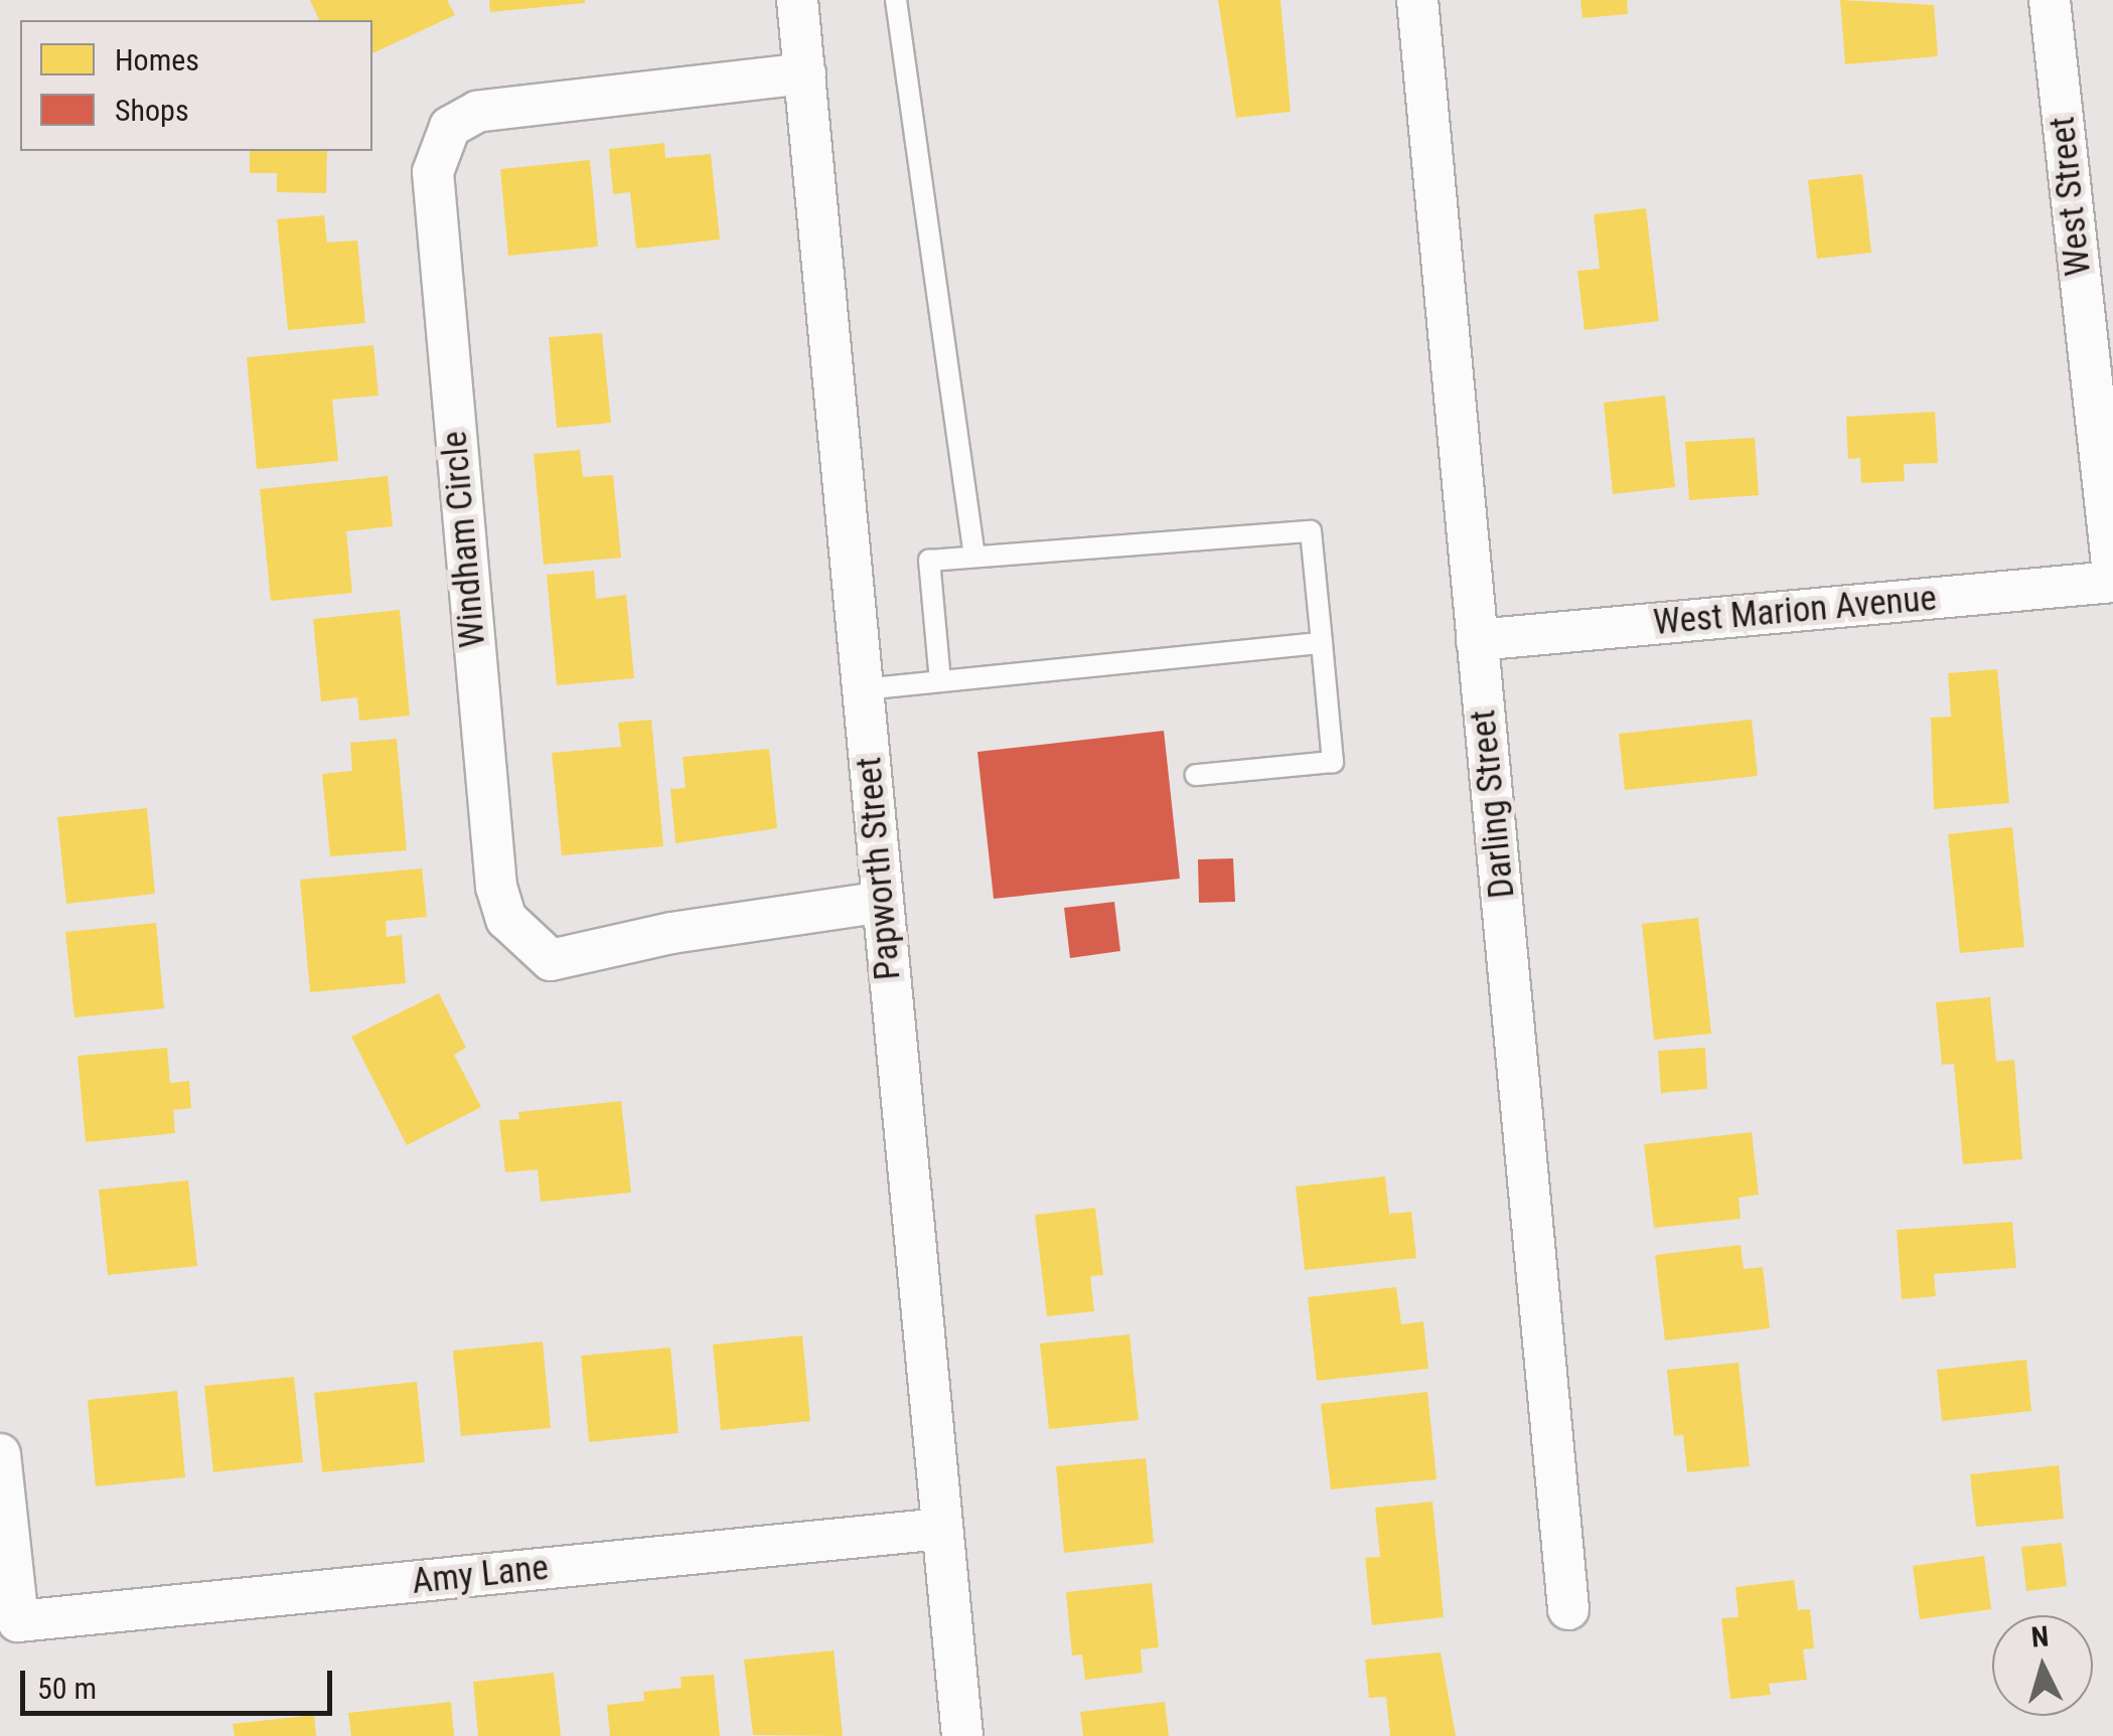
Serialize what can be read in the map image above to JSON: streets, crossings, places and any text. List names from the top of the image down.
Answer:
{
  "streets": {
    "street": [
      "West Street",
      "Windham Circle",
      "West Marion Avenue",
      "Darling Street",
      "Papworth Street",
      "Amy Lane"
    ]
  },
  "crossings": [
    ["Windham Circle", "Papworth Street"],
    ["West Marion Avenue", "Darling Street"],
    ["Papworth Street", "Amy Lane"]
  ],
  "legend": ["Homes", "Shops"],
  "scale_bar": "50 m",
  "north": "top"
}
